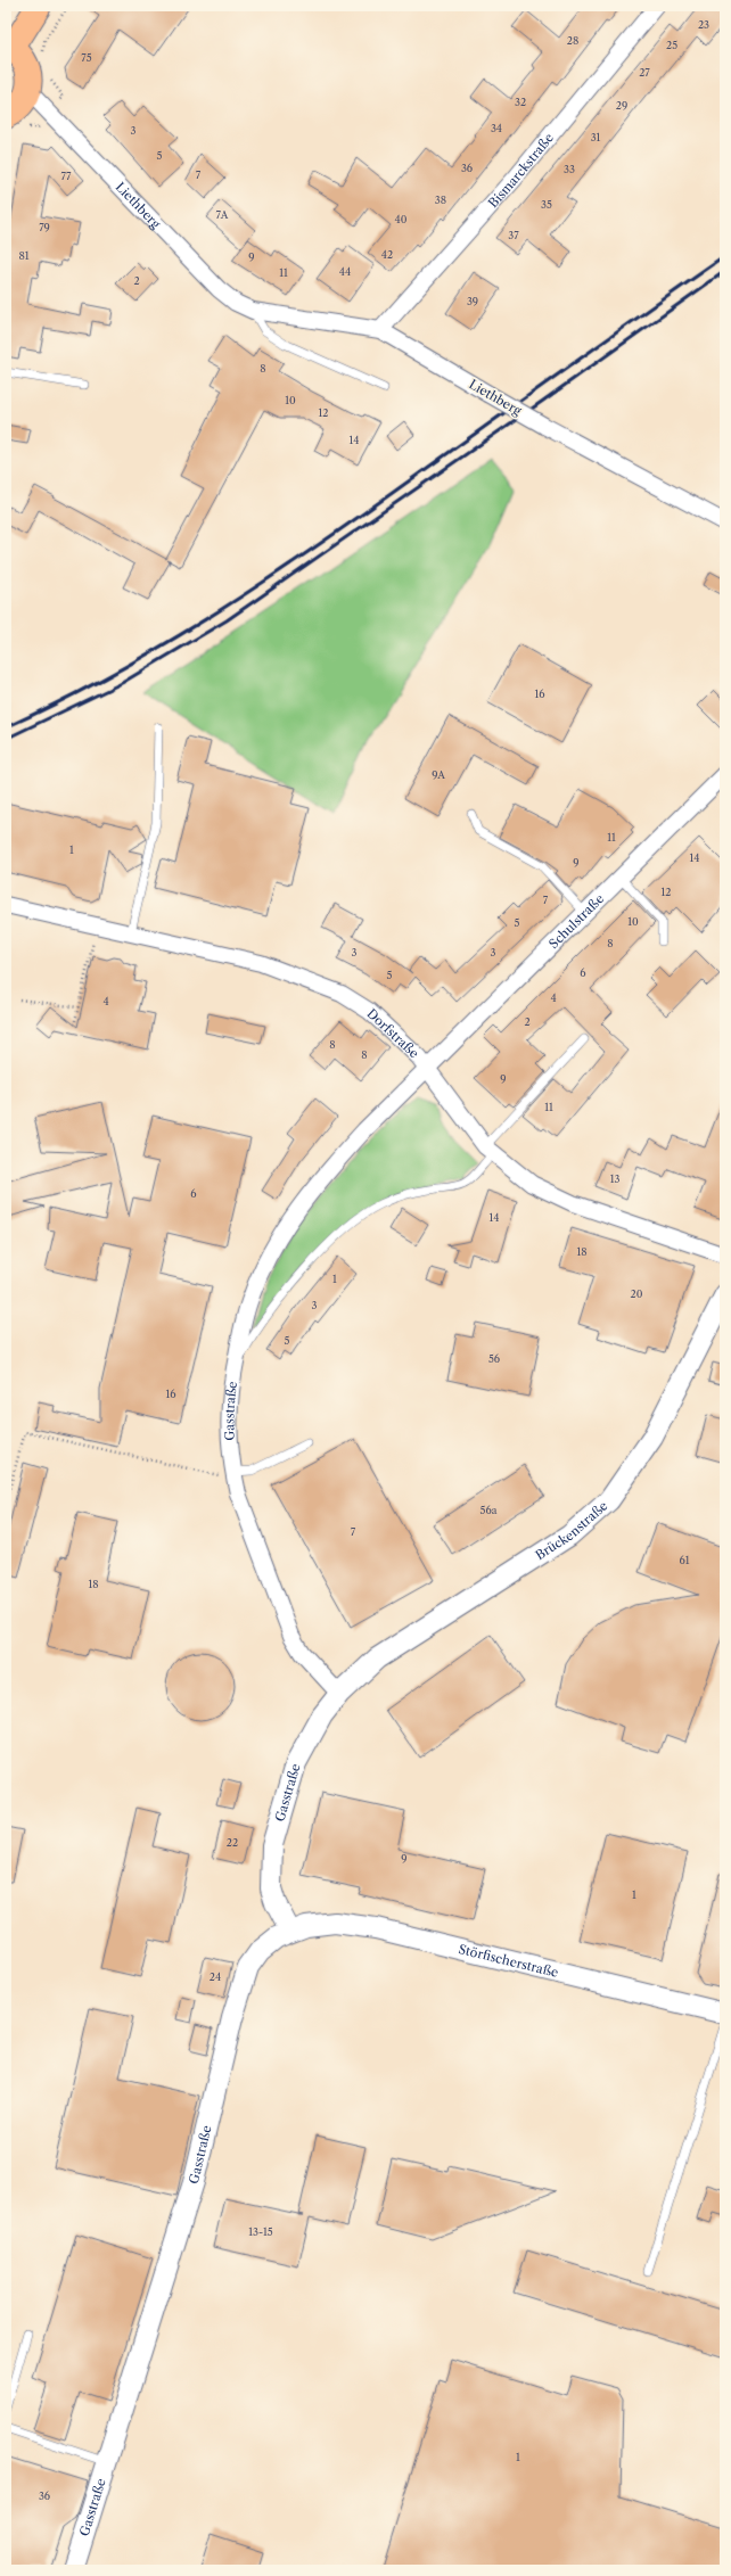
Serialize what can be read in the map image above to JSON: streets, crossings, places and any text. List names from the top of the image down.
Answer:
{
  "streets": {
    "street": [
      "Bismarckstraße",
      "Liethberg",
      "Schulstraße",
      "Dorfstraße",
      "Gasstraße",
      "Brückenstraße",
      "Störfischerstraße"
    ]
  },
  "crossings": [
    ["Bismarckstraße", "Liethberg"],
    ["Schulstraße", "Dorfstraße"],
    ["Schulstraße", "Gasstraße"],
    ["Dorfstraße", "Gasstraße"],
    ["Gasstraße", "Brückenstraße"],
    ["Gasstraße", "Störfischerstraße"]
  ],
  "house_numbers": [
    "23",
    "28",
    "25",
    "75",
    "27",
    "32",
    "29",
    "34",
    "3",
    "31",
    "5",
    "36",
    "33",
    "7",
    "77",
    "38",
    "35",
    "7A",
    "40",
    "79",
    "37",
    "42",
    "81",
    "9",
    "44",
    "11",
    "2",
    "39",
    "8",
    "10",
    "12",
    "14",
    "16",
    "9A",
    "11",
    "1",
    "14",
    "9",
    "12",
    "7",
    "10",
    "5",
    "8",
    "3",
    "3",
    "6",
    "5",
    "4",
    "4",
    "2",
    "8",
    "8",
    "9",
    "11",
    "13",
    "6",
    "14",
    "18",
    "1",
    "20",
    "3",
    "5",
    "56",
    "16",
    "56a",
    "7",
    "61",
    "18",
    "22",
    "9",
    "1",
    "24",
    "13-15",
    "1",
    "36"
  ]
}
